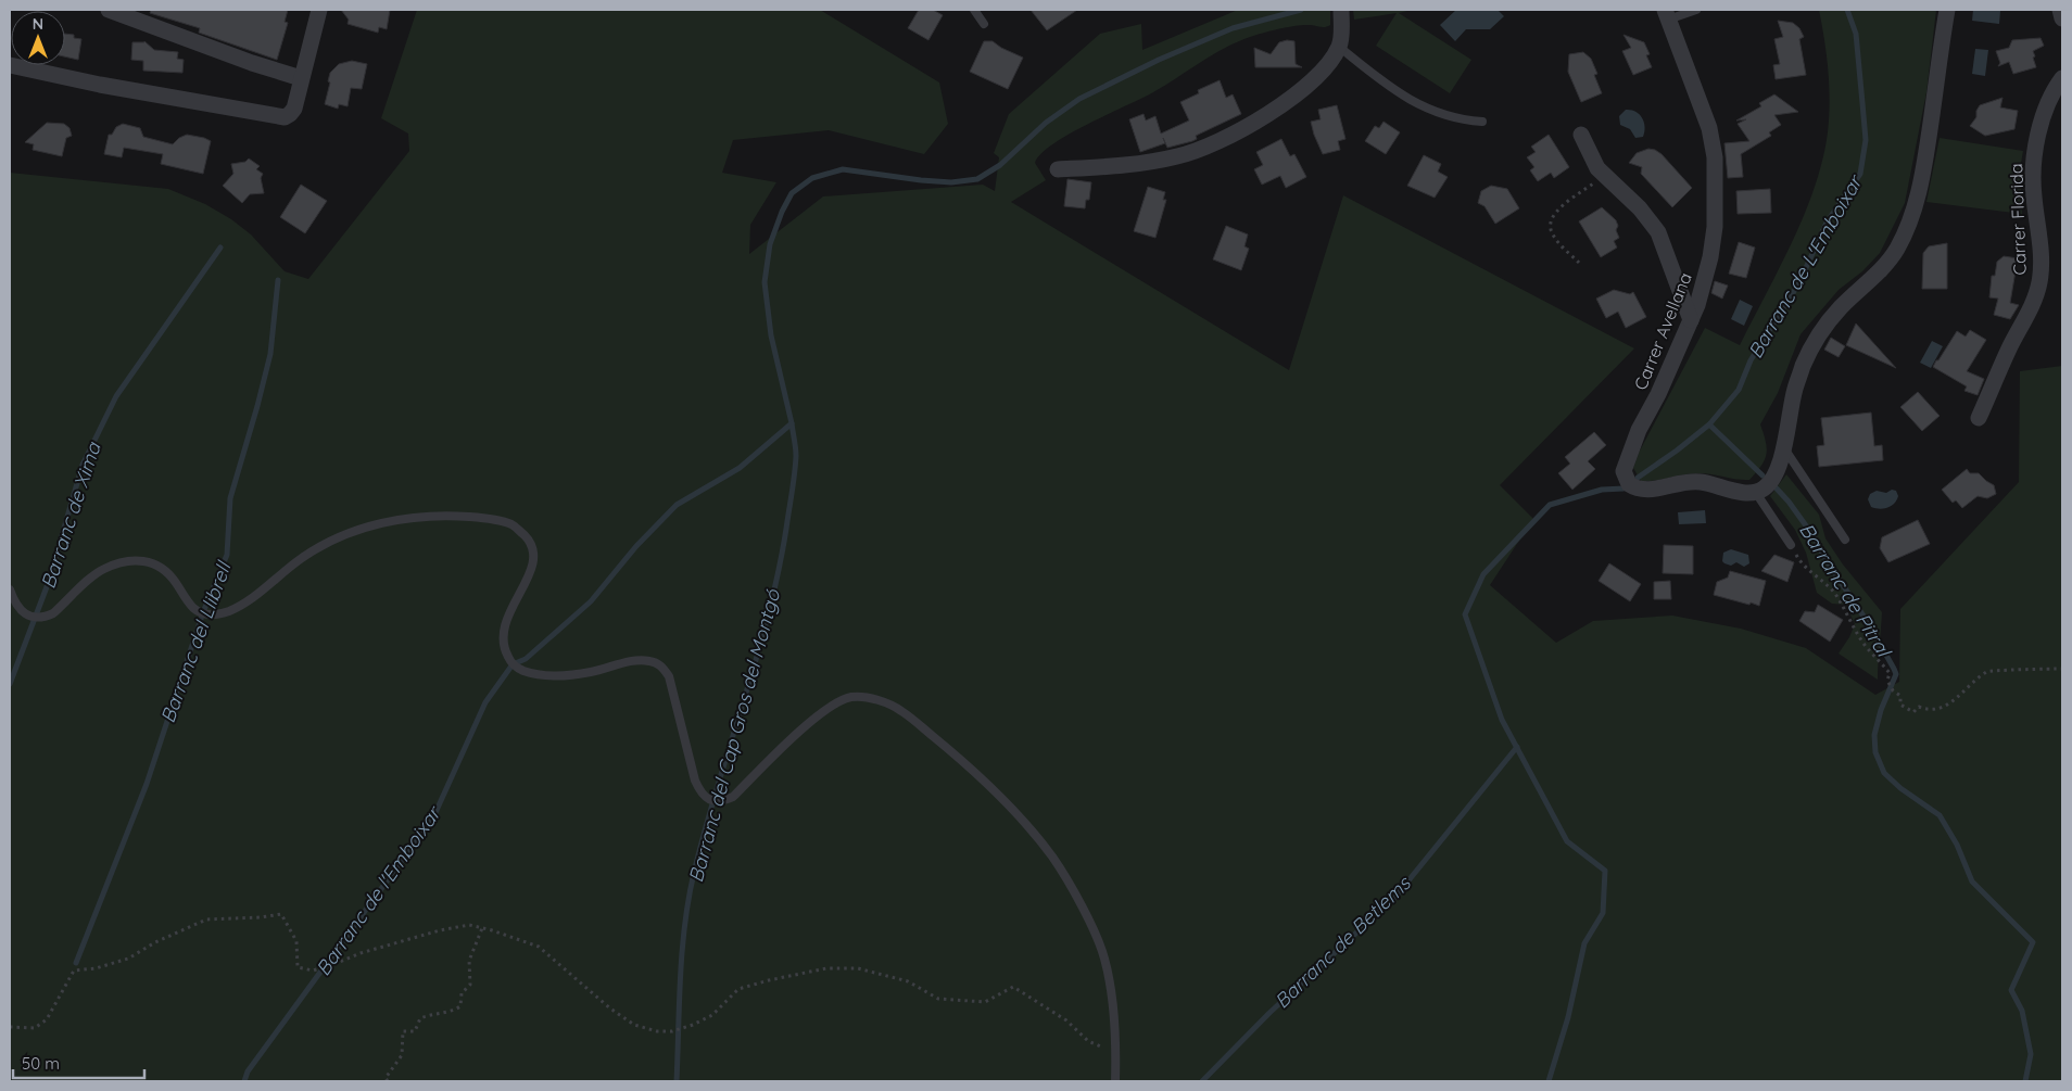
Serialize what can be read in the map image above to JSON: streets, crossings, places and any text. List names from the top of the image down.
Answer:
{
  "streets": {
    "street": ["Carrer Florida", "Carrer Avellana"]
  },
  "water": [
    "Barranc de L'Emboixar",
    "Barranc de Xima",
    "Barranc de Pitral",
    "Barranc del Llibrell",
    "Barranc del Cap Gros del Montgó",
    "Barranc de l'Emboixar",
    "Barranc de Betlems"
  ],
  "scale_bar": "50 m",
  "north": "top"
}
